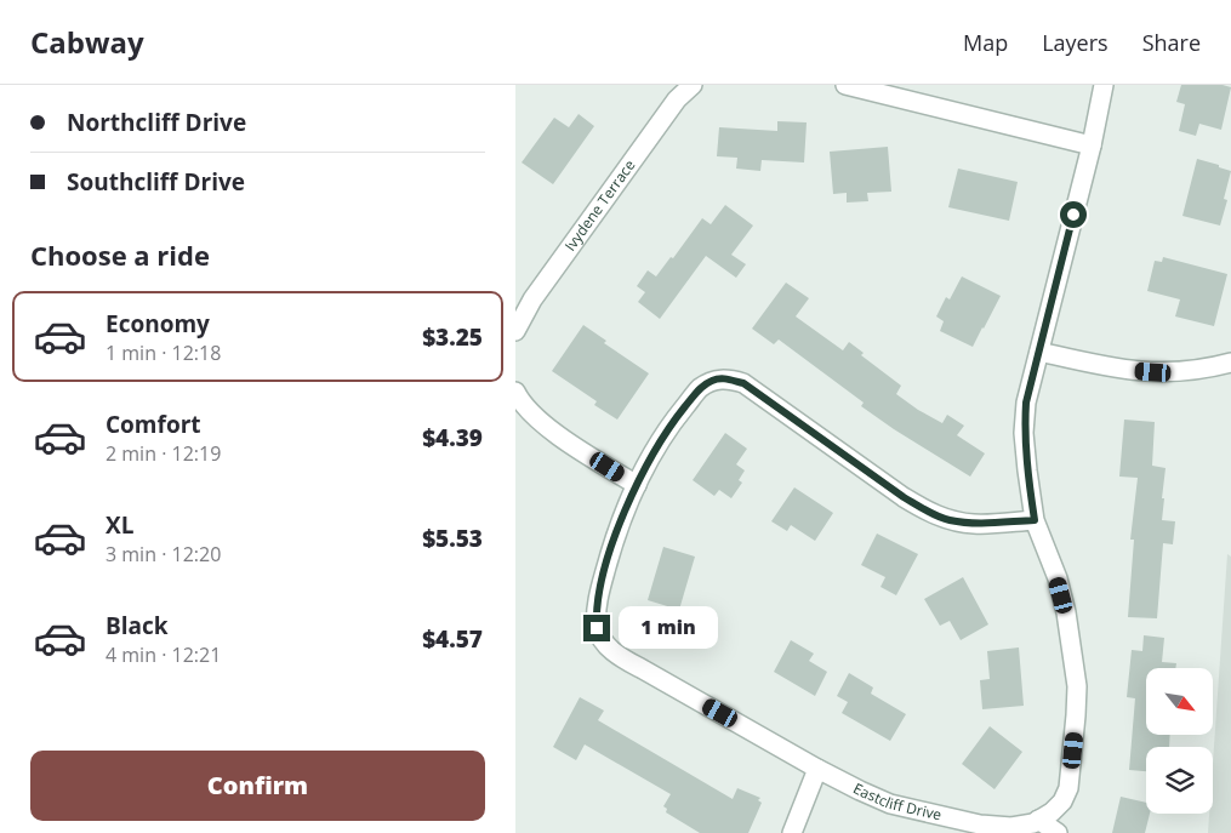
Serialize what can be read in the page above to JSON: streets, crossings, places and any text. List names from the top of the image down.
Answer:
{
  "streets": {
    "street": ["Ivydene Terrace", "Eastcliff Drive"]
  },
  "north": "bottom right",
  "page": {
    "header": "Cabway",
    "nav": ["Map", "Layers", "Share"],
    "banner": ["Northcliff Drive", "Southcliff Drive"],
    "heading": "Choose a ride",
    "list": [
      {
        "name": "Economy",
        "note": "1 min · 12:18",
        "value": "$3.25"
      },
      {
        "name": "Comfort",
        "note": "2 min · 12:19",
        "value": "$4.39"
      },
      {
        "name": "XL",
        "note": "3 min · 12:20",
        "value": "$5.53"
      },
      {
        "name": "Black",
        "note": "4 min · 12:21",
        "value": "$4.57"
      }
    ],
    "bubble": "1 min",
    "buttons": "Confirm"
  }
}
